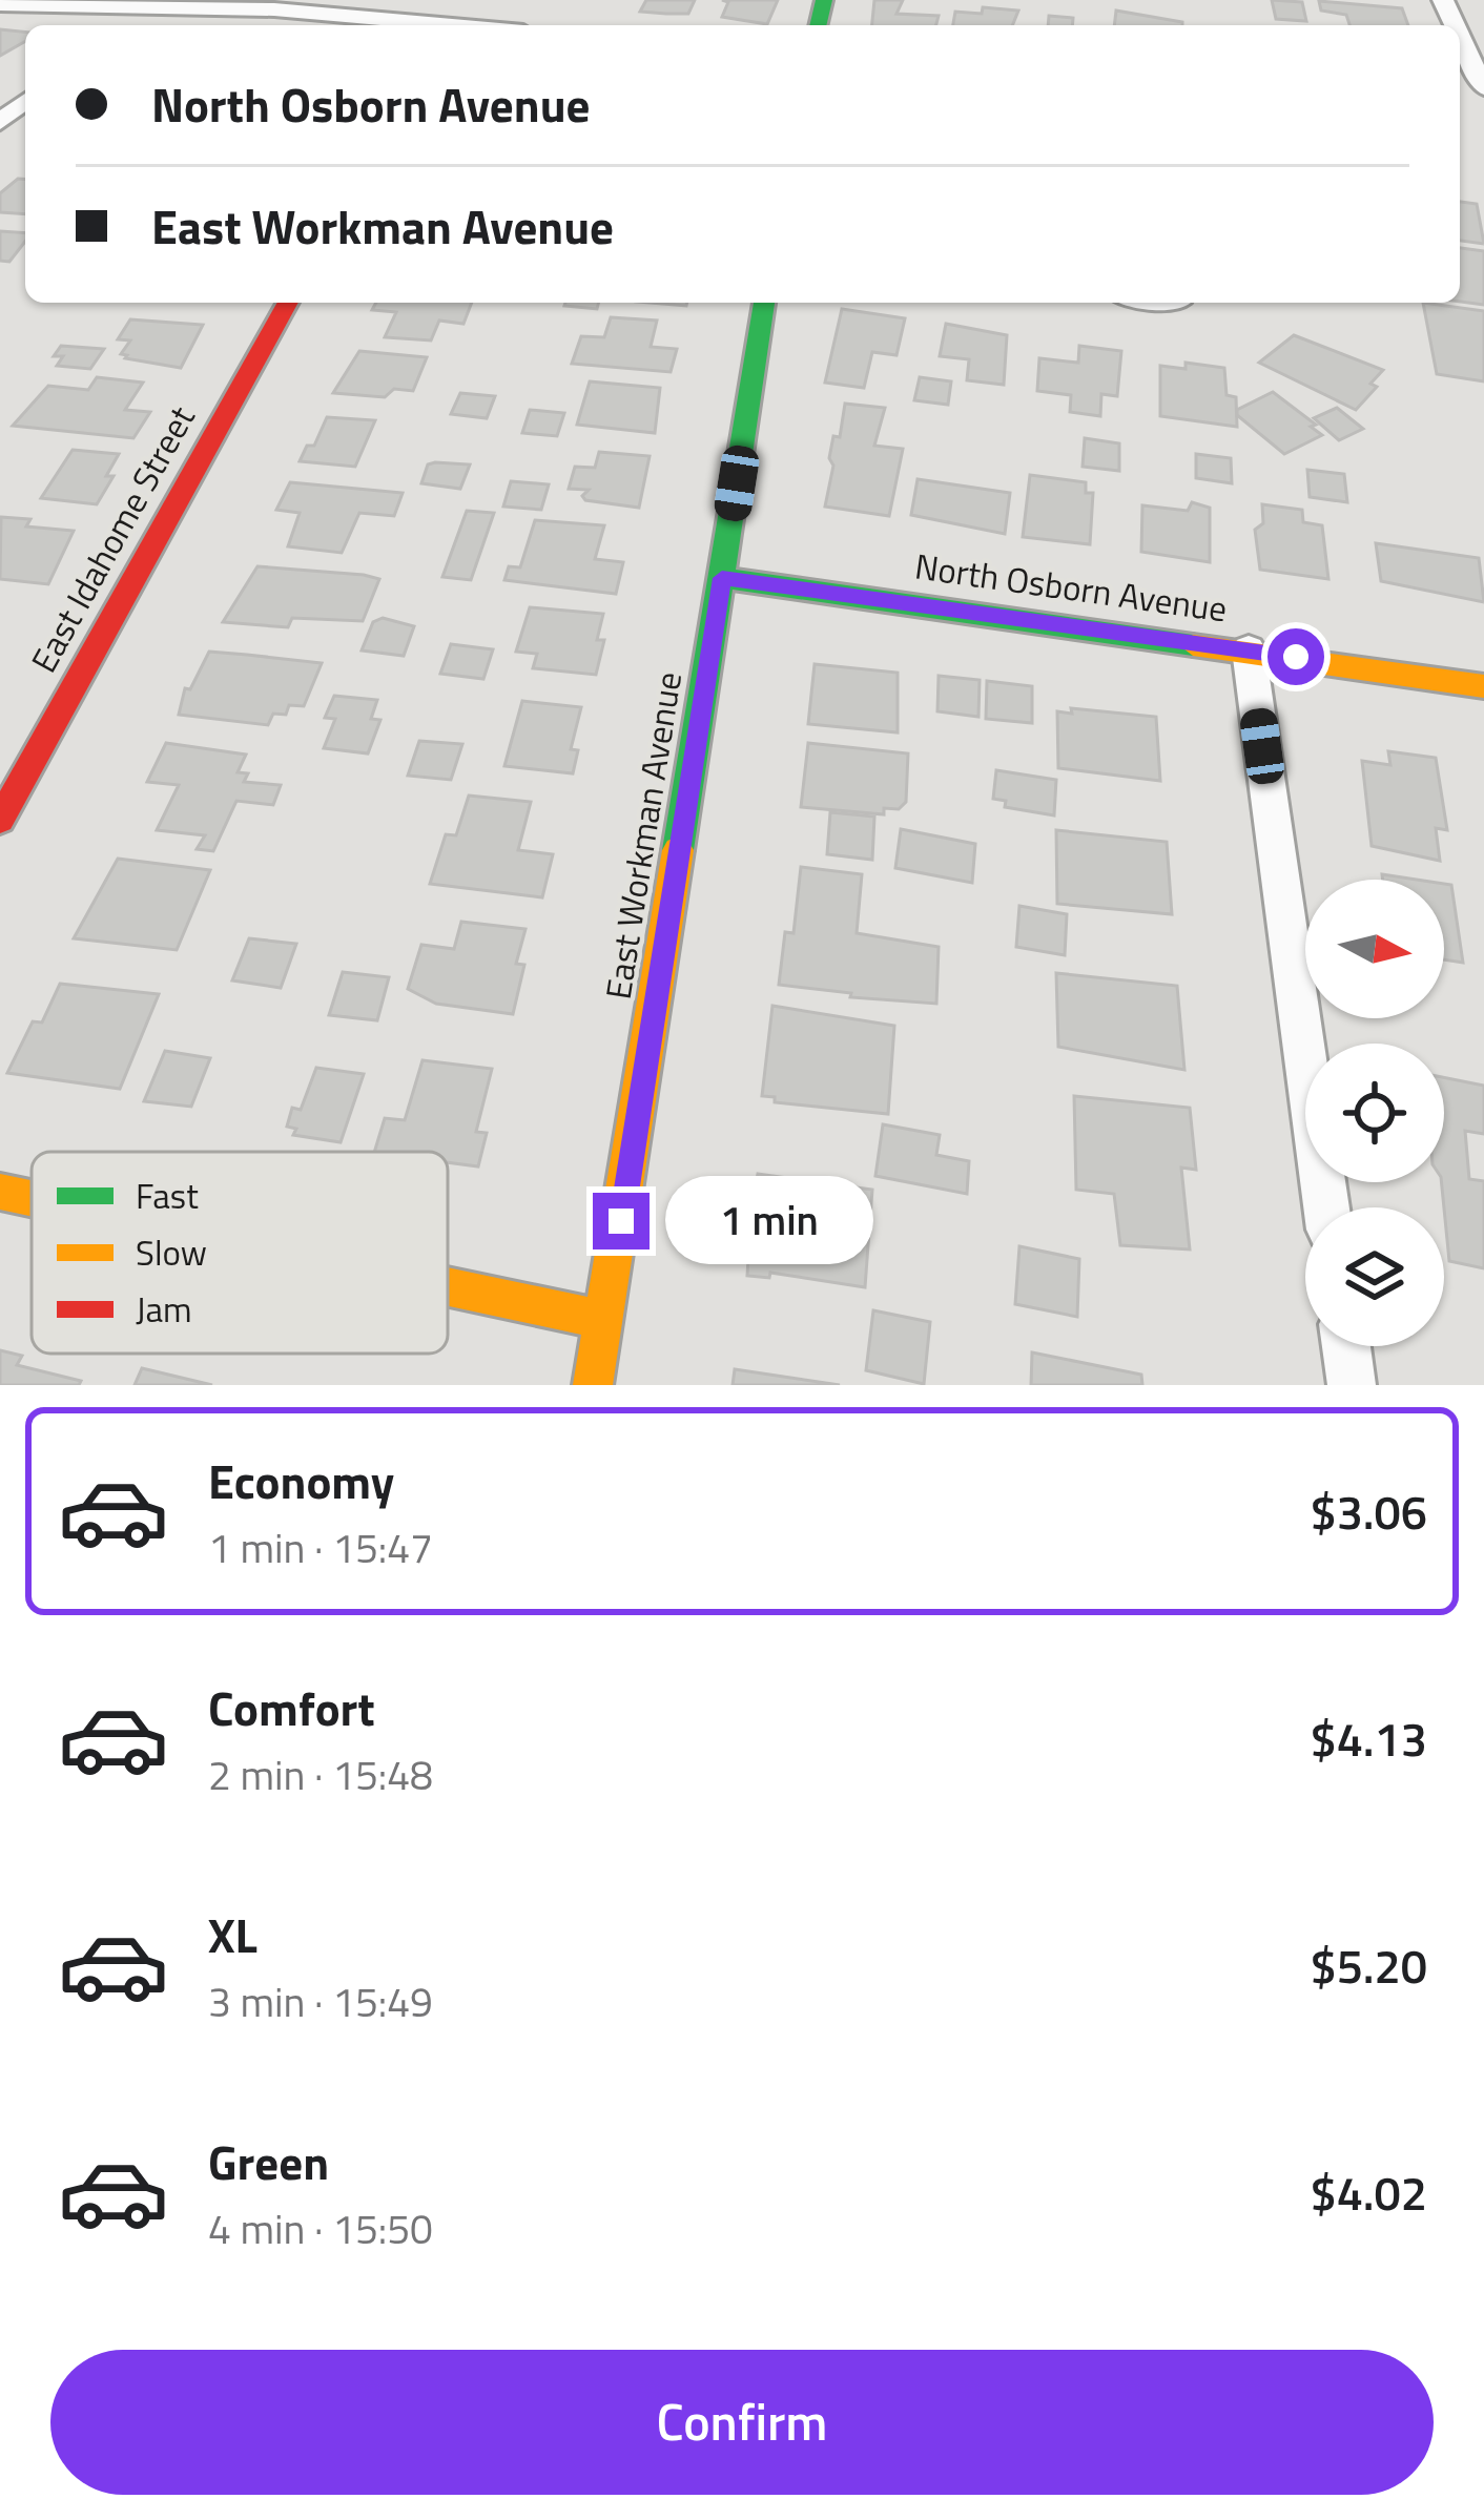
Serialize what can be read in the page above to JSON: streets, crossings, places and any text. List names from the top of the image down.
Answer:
{
  "streets": {
    "street": ["East Idahome Street", "North Osborn Avenue", "East Workman Avenue"]
  },
  "crossings": [
    ["North Osborn Avenue", "East Workman Avenue"]
  ],
  "legend": ["Fast", "Slow", "Jam"],
  "north": "right",
  "page": {
    "banner": ["North Osborn Avenue", "East Workman Avenue"],
    "bubble": "1 min",
    "list": [
      {
        "name": "Economy",
        "note": "1 min · 15:47",
        "value": "$3.06"
      },
      {
        "name": "Comfort",
        "note": "2 min · 15:48",
        "value": "$4.13"
      },
      {
        "name": "XL",
        "note": "3 min · 15:49",
        "value": "$5.20"
      },
      {
        "name": "Green",
        "note": "4 min · 15:50",
        "value": "$4.02"
      }
    ],
    "buttons": "Confirm"
  }
}
